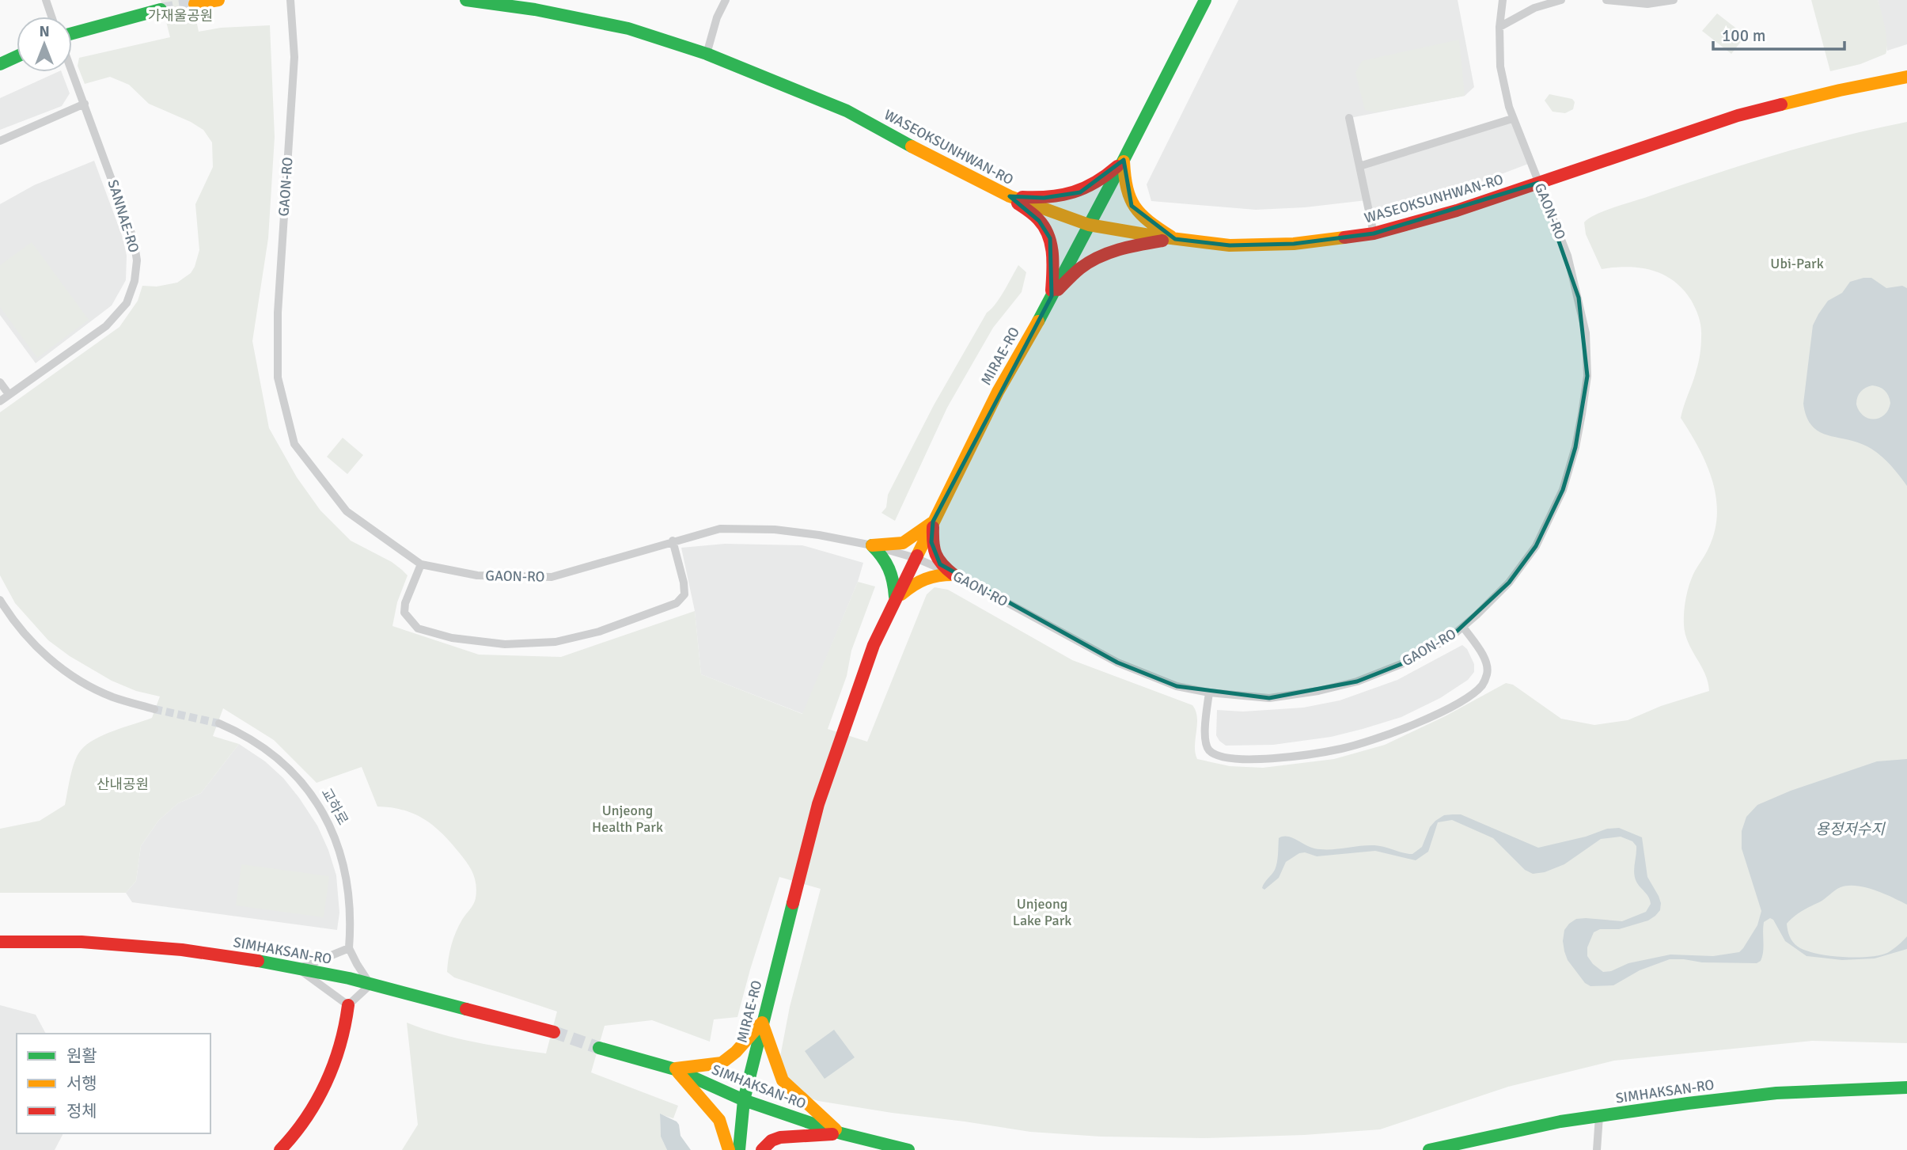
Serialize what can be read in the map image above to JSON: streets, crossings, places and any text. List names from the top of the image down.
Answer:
{
  "streets": {
    "street": [
      "WASEOKSUNHWAN-RO",
      "GAON-RO",
      "SANNAE-RO",
      "MIRAE-RO",
      "교하로",
      "SIMHAKSAN-RO"
    ]
  },
  "crossings": [
    ["WASEOKSUNHWAN-RO", "GAON-RO"],
    ["WASEOKSUNHWAN-RO", "MIRAE-RO"],
    ["GAON-RO", "MIRAE-RO"],
    ["MIRAE-RO", "SIMHAKSAN-RO"]
  ],
  "water": ["용정저수지"],
  "parks": [
    "가재울공원",
    "Ubi-Park",
    "산내공원",
    "Unjeong Health Park",
    "Unjeong Lake Park"
  ],
  "legend": ["원활", "서행", "정체"],
  "scale_bar": "100 m",
  "north": "top"
}
